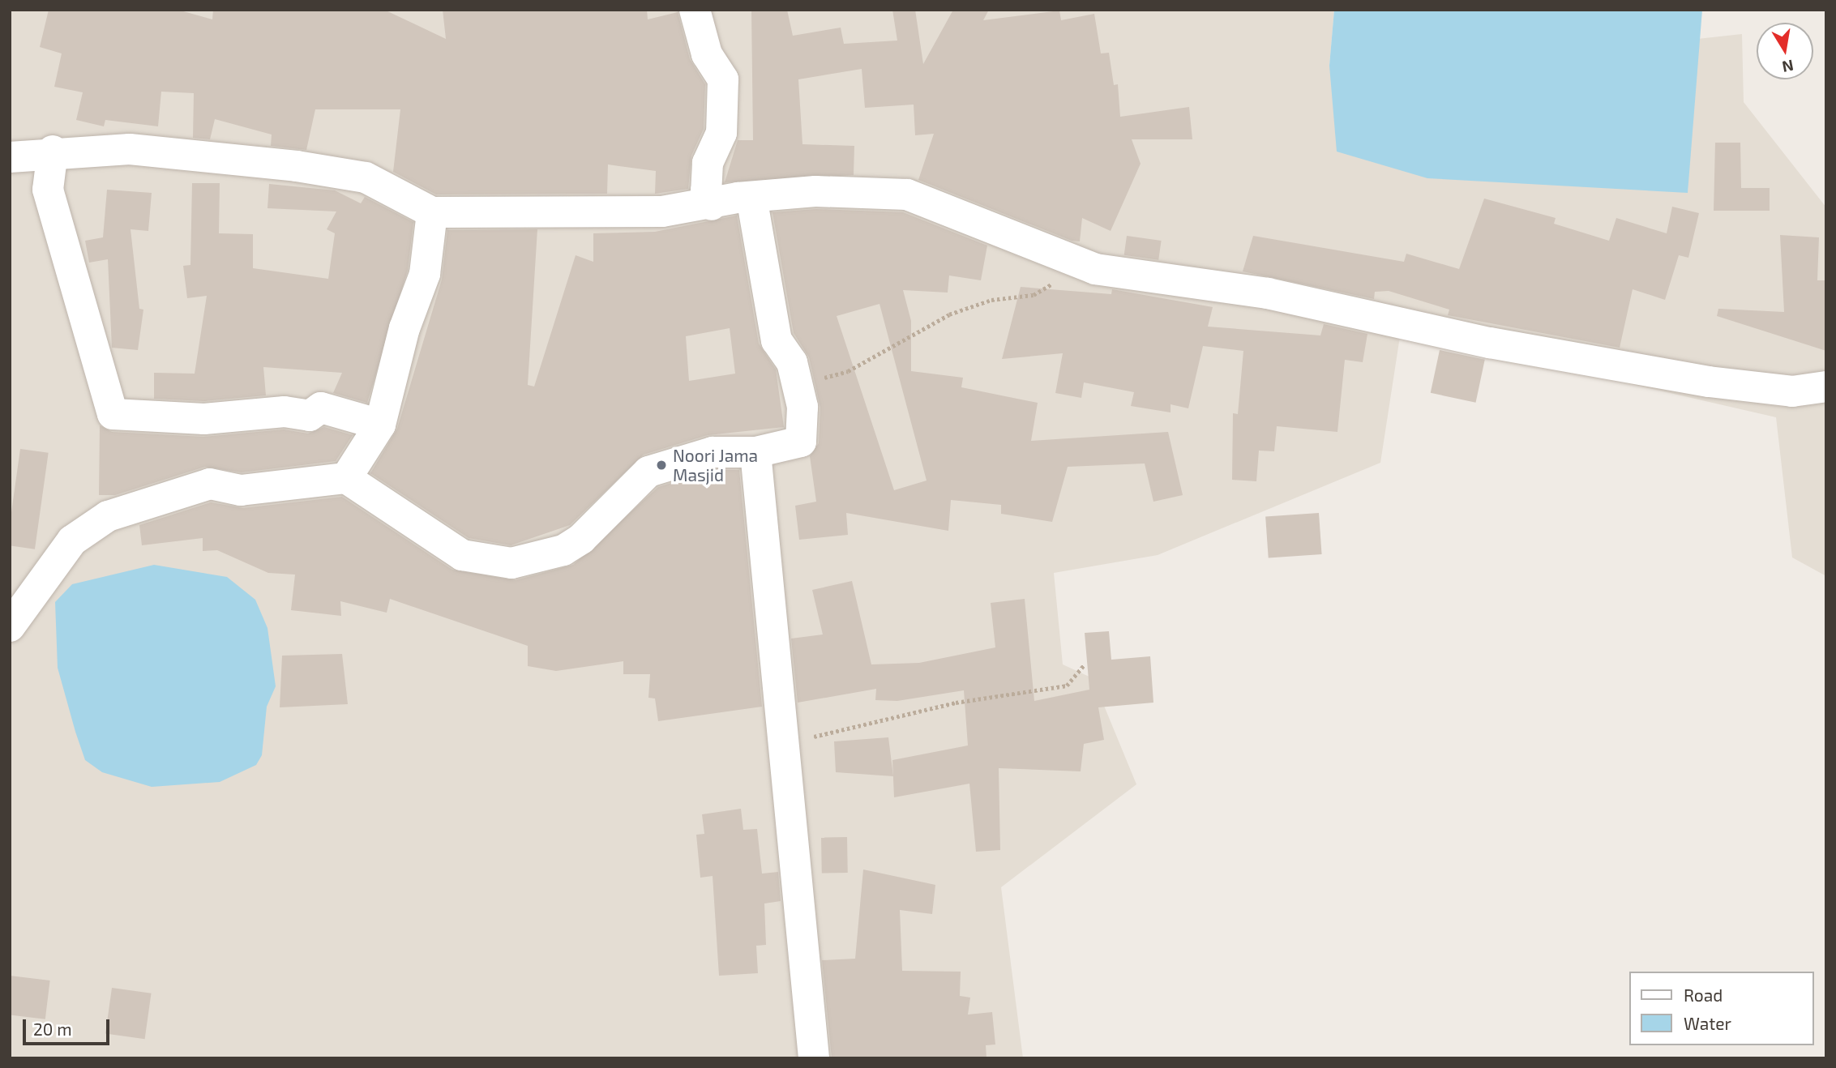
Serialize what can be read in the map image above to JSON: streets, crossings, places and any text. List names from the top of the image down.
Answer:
{
  "places": ["Noori Jama Masjid"],
  "legend": ["Road", "Water"],
  "scale_bar": "20 m",
  "north": "bottom"
}
